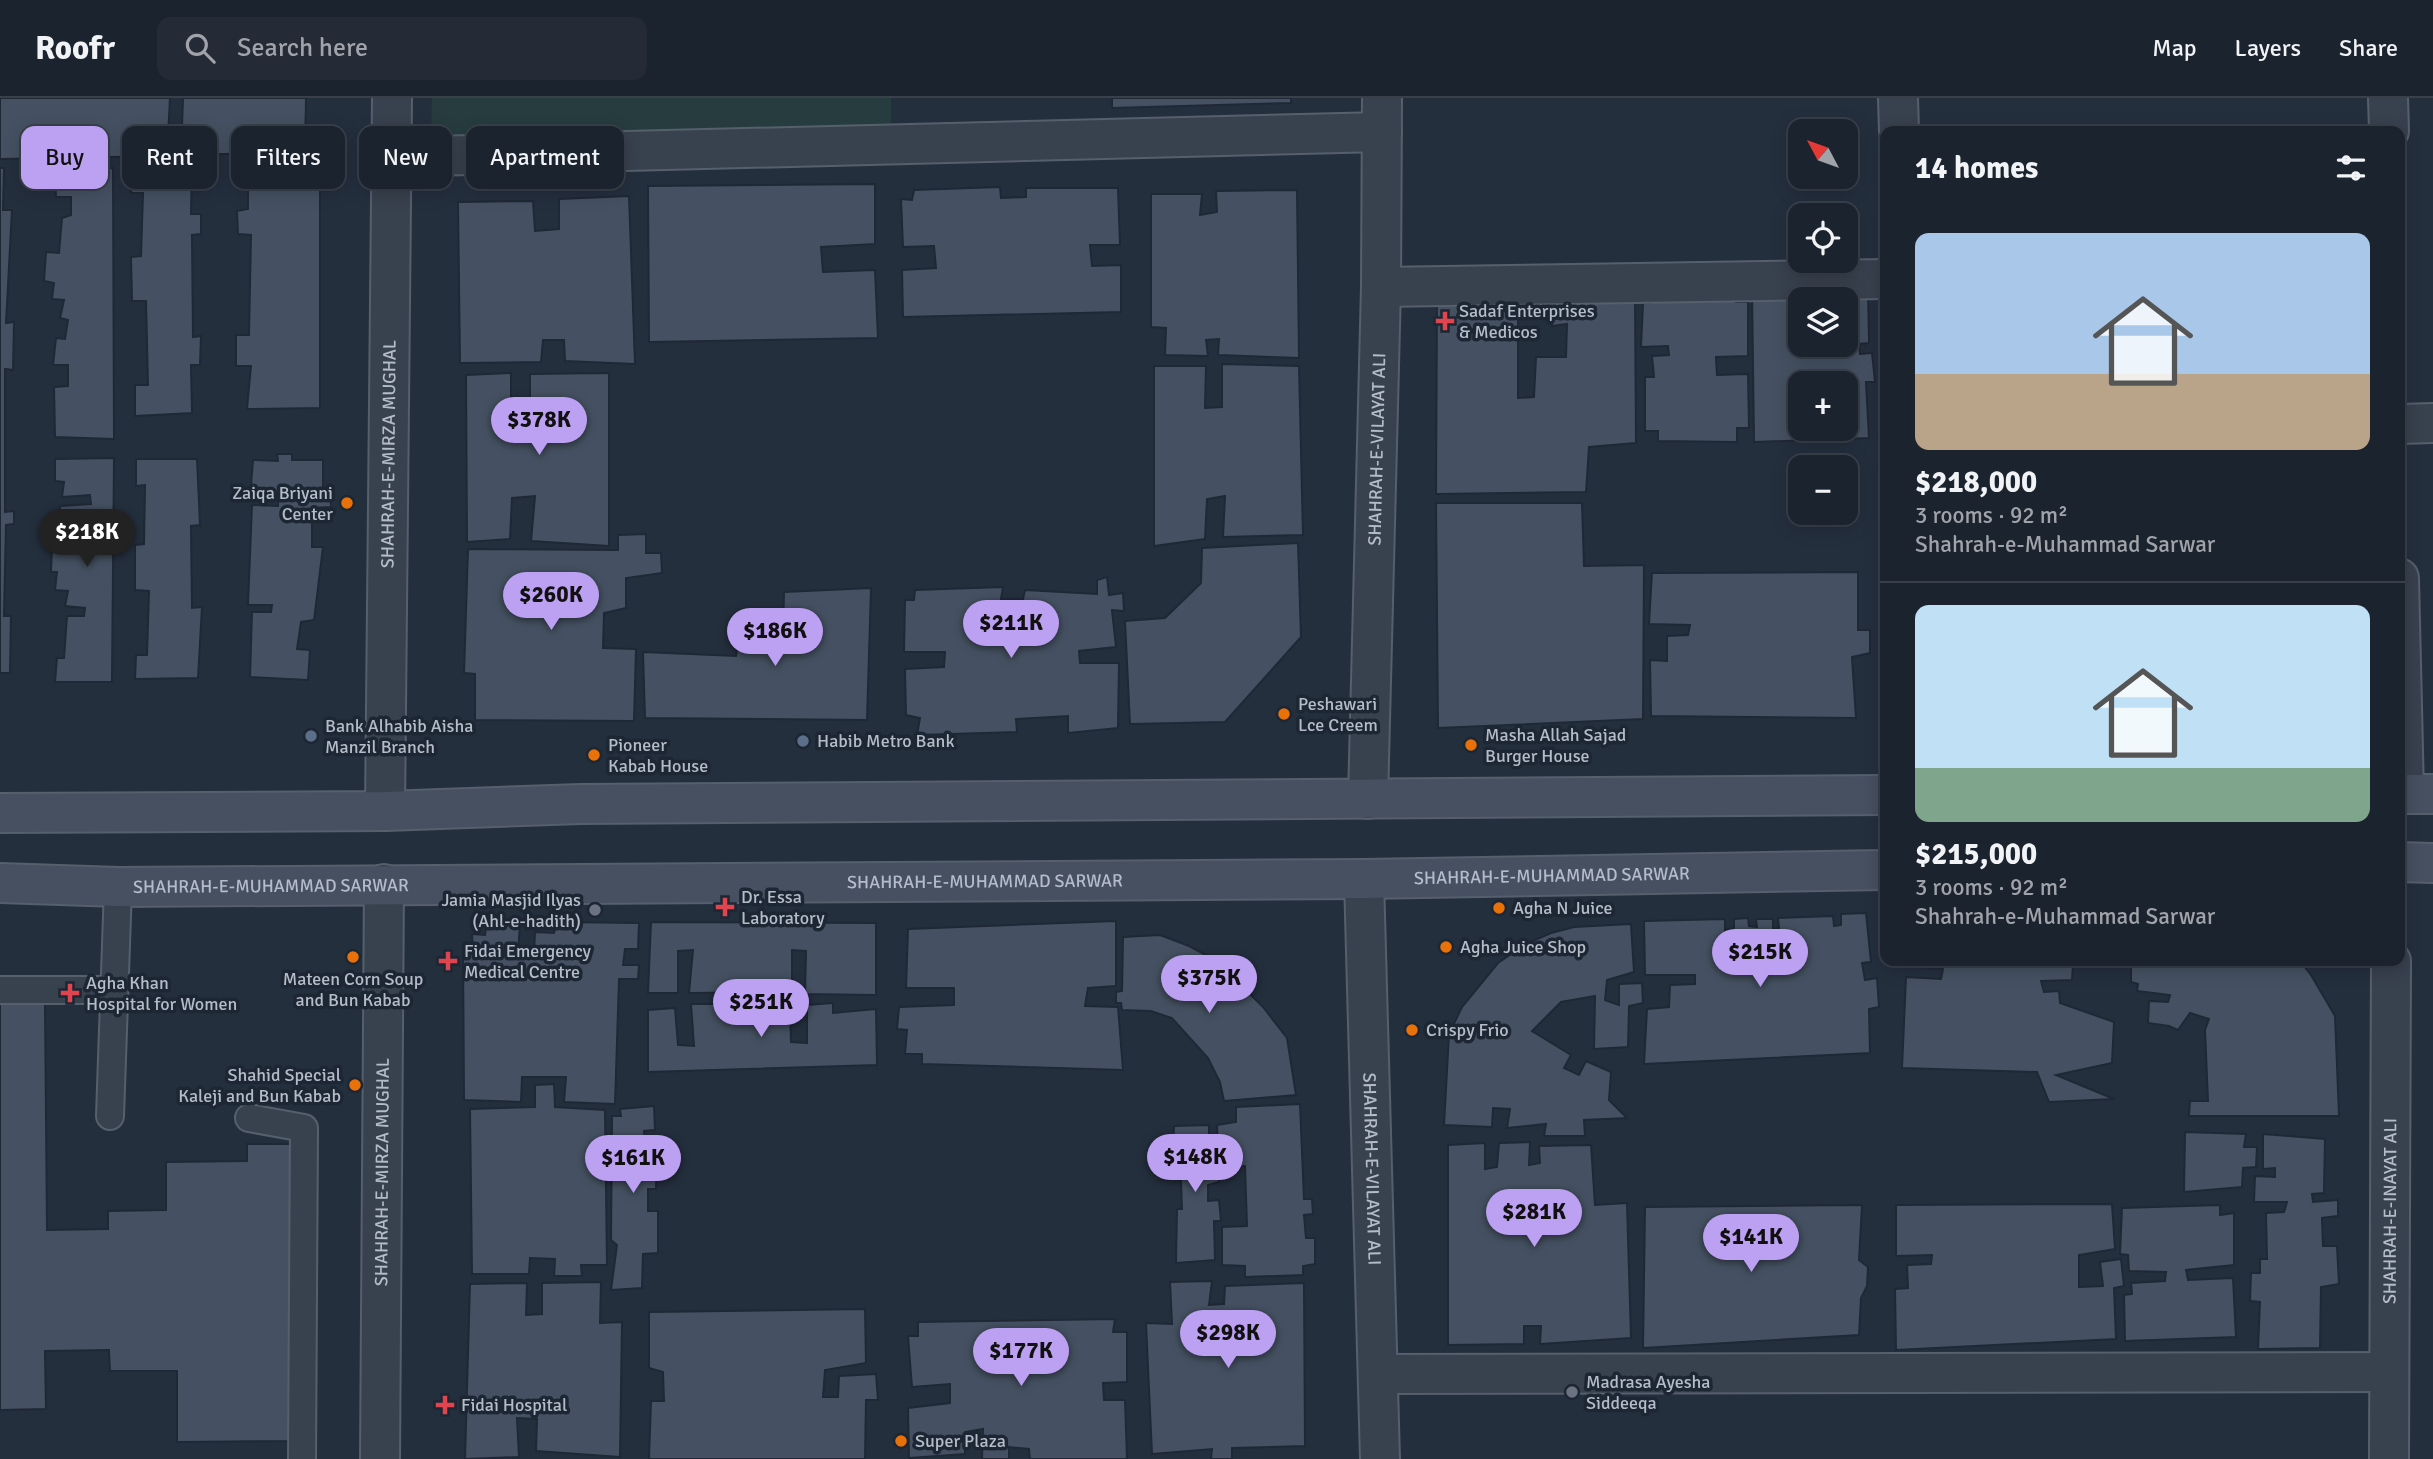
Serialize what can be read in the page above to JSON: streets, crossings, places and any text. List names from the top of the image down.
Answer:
{
  "streets": {
    "main road": ["SHAHRAH-E-MUHAMMAD SARWAR"],
    "street": ["SHAHRAH-E-VILAYAT ALI", "SHAHRAH-E-MIRZA MUGHAL", "SHAHRAH-E-INAYAT ALI"]
  },
  "crossings": [
    ["SHAHRAH-E-VILAYAT ALI", "SHAHRAH-E-MUHAMMAD SARWAR"],
    ["SHAHRAH-E-MIRZA MUGHAL", "SHAHRAH-E-MUHAMMAD SARWAR"]
  ],
  "places": {
    "health": [
      "Sadaf Enterprises & Medicos",
      "Dr. Essa Laboratory",
      "Fidai Emergency Medical Centre",
      "Agha Khan Hospital for Women",
      "Fidai Hospital"
    ],
    "other": [
      "Zaiqa Briyani Center",
      "Peshawari Lce Creem",
      "Bank Alhabib Aisha Manzil Branch",
      "Habib Metro Bank",
      "Masha Allah Sajad Burger House",
      "Pioneer Kabab House",
      "Agha N Juice",
      "Jamia Masjid Ilyas (Ahl-e-hadith)",
      "Agha Juice Shop",
      "Mateen Corn Soup and Bun Kabab",
      "Crispy Frio",
      "Shahid Special Kaleji and Bun Kabab",
      "Madrasa Ayesha Siddeeqa",
      "Super Plaza"
    ]
  },
  "north": "top left",
  "page": {
    "header": "Roofr",
    "search": "Search here",
    "nav": ["Map", "Layers", "Share"],
    "map_buttons": ["+", "−"],
    "chip": [
      "Buy",
      "Rent",
      "Filters",
      "New",
      "Apartment"
    ],
    "heading": "14 homes",
    "list": [
      {
        "name": "$218,000",
        "note": "3 rooms · 92 m² · Shahrah-e-Muhammad Sarwar"
      },
      {
        "name": "$215,000",
        "note": "3 rooms · 92 m² · Shahrah-e-Muhammad Sarwar"
      }
    ],
    "price": [
      "$378K",
      "$218K",
      "$260K",
      "$211K",
      "$186K",
      "$215K",
      "$375K",
      "$251K",
      "$148K",
      "$161K",
      "$281K",
      "$141K",
      "$298K",
      "$177K"
    ]
  }
}
